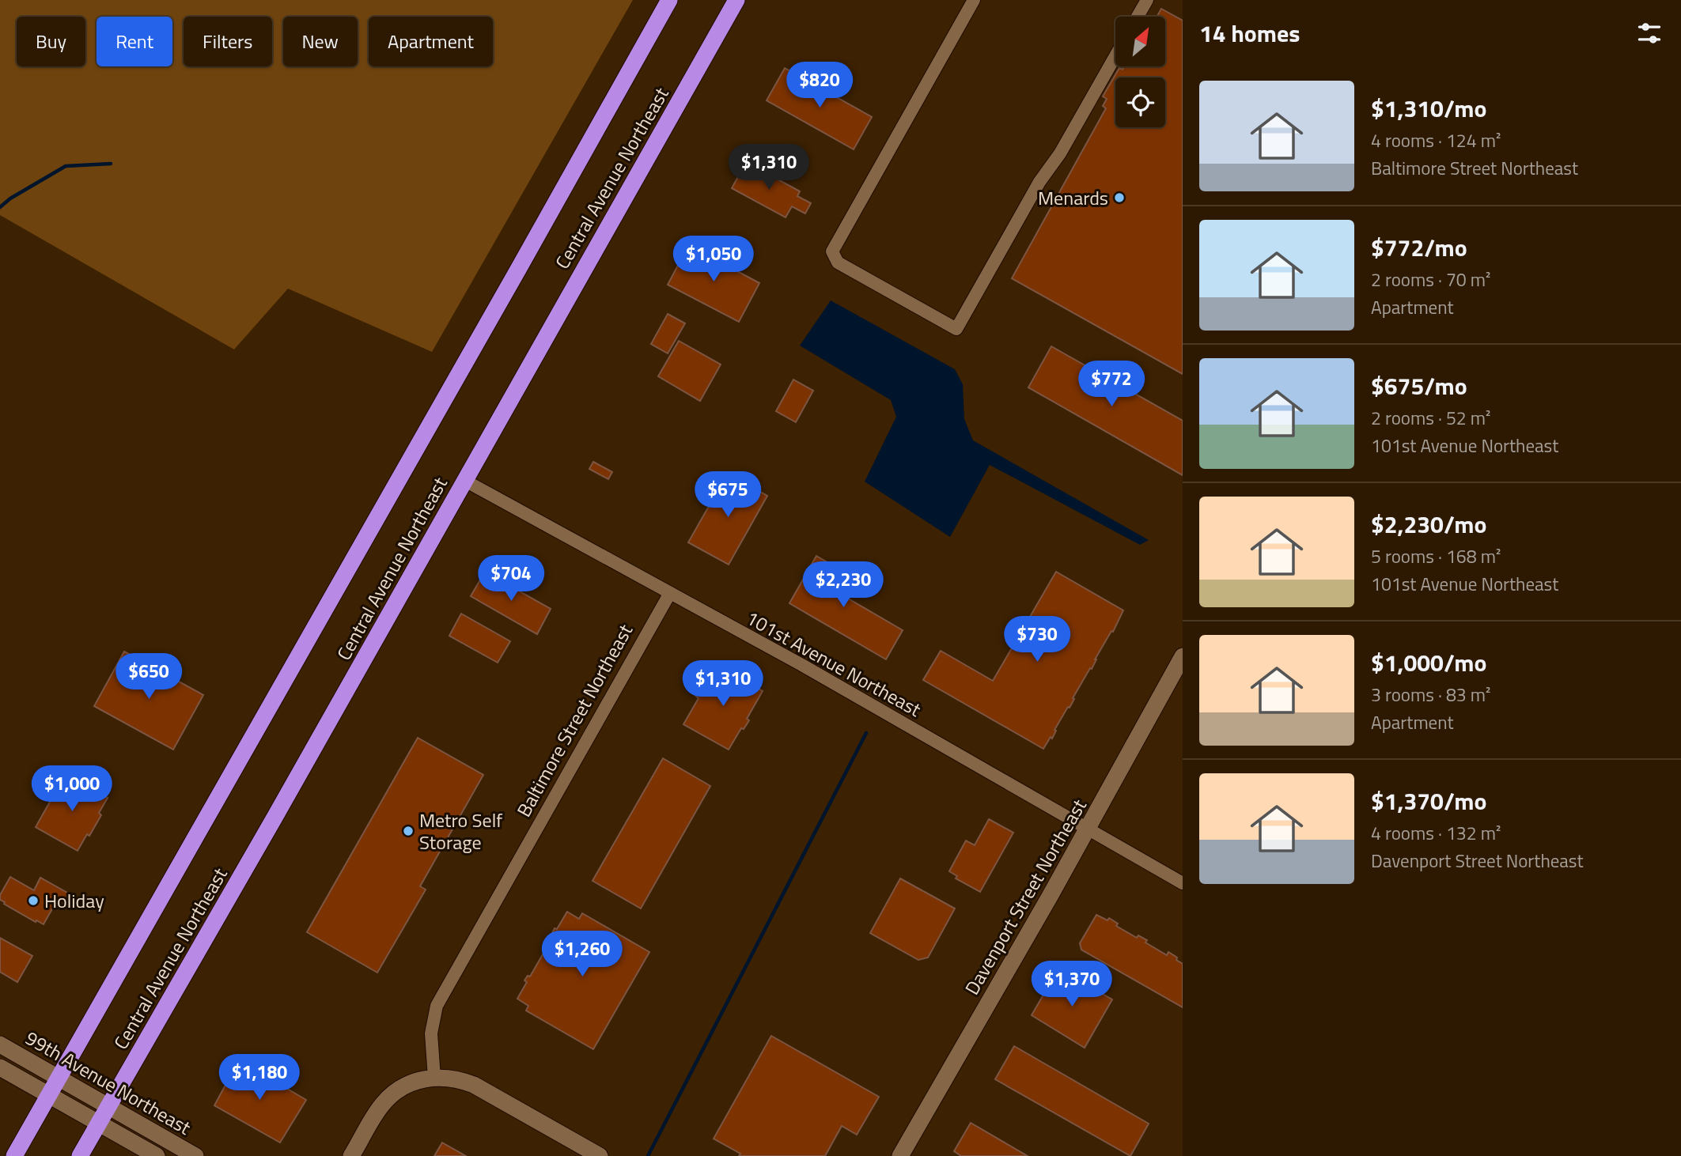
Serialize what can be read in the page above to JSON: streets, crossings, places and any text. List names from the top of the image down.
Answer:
{
  "streets": {
    "highway": ["Central Avenue Northeast"],
    "street": [
      "101st Avenue Northeast",
      "Baltimore Street Northeast",
      "Davenport Street Northeast",
      "99th Avenue Northeast"
    ]
  },
  "crossings": [
    ["Central Avenue Northeast", "101st Avenue Northeast"],
    ["Central Avenue Northeast", "99th Avenue Northeast"],
    ["101st Avenue Northeast", "Baltimore Street Northeast"],
    ["101st Avenue Northeast", "Davenport Street Northeast"]
  ],
  "places": ["Menards", "Metro Self Storage", "Holiday"],
  "north": "top right",
  "page": {
    "heading": "14 homes",
    "chip": [
      "Buy",
      "Rent",
      "Filters",
      "New",
      "Apartment"
    ],
    "price": [
      "$820",
      "$1,310",
      "$1,050",
      "$772",
      "$675",
      "$704",
      "$2,230",
      "$730",
      "$650",
      "$1,310",
      "$1,000",
      "$1,260",
      "$1,370",
      "$1,180"
    ],
    "list": [
      {
        "name": "$1,310/mo",
        "note": "4 rooms · 124 m² · Baltimore Street Northeast"
      },
      {
        "name": "$772/mo",
        "note": "2 rooms · 70 m² · Apartment"
      },
      {
        "name": "$675/mo",
        "note": "2 rooms · 52 m² · 101st Avenue Northeast"
      },
      {
        "name": "$2,230/mo",
        "note": "5 rooms · 168 m² · 101st Avenue Northeast"
      },
      {
        "name": "$1,000/mo",
        "note": "3 rooms · 83 m² · Apartment"
      },
      {
        "name": "$1,370/mo",
        "note": "4 rooms · 132 m² · Davenport Street Northeast"
      }
    ]
  }
}
